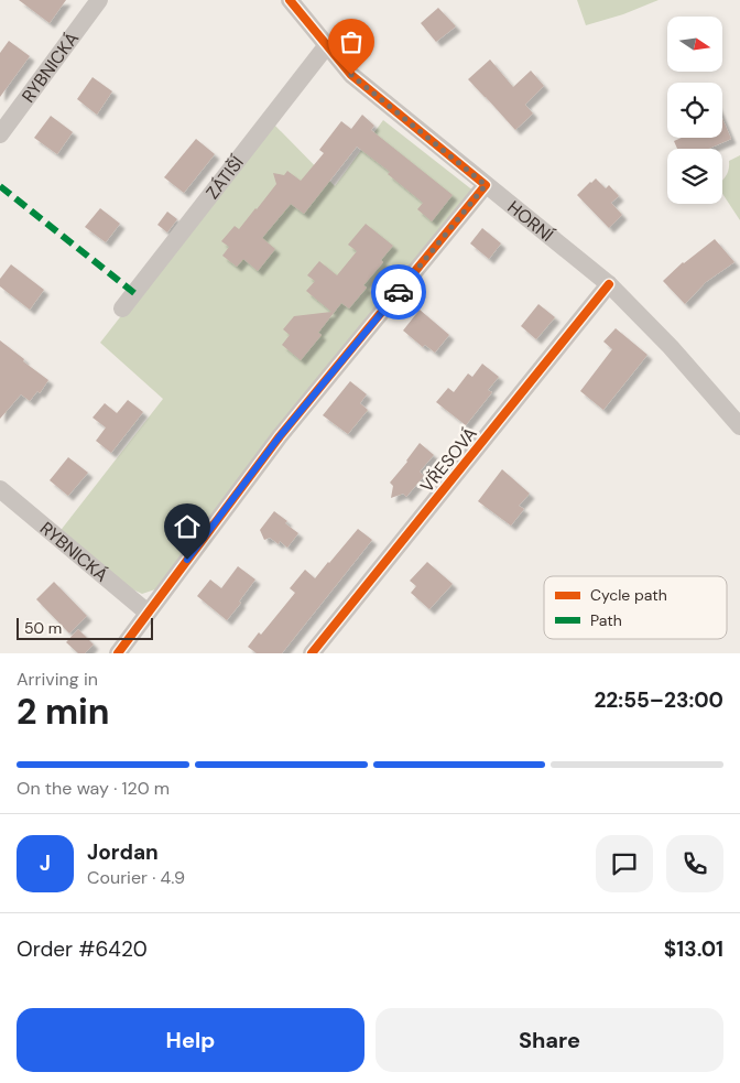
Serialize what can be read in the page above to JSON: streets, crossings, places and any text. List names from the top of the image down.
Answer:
{
  "streets": {
    "street": [
      "RYBNICKÁ",
      "ZÁTIŠÍ",
      "HORNÍ",
      "VŘESOVÁ"
    ]
  },
  "crossings": [
    ["ZÁTIŠÍ", "HORNÍ"],
    ["HORNÍ", "VŘESOVÁ"]
  ],
  "legend": ["Cycle path", "Path"],
  "scale_bar": "50 m",
  "north": "right",
  "page": {
    "scale": "50 m",
    "heading": ["2 min", "Arriving in", "22:55–23:00"],
    "panel": [
      "Jordan",
      "Courier · 4.9",
      "Order #6420",
      "$13.01"
    ],
    "bar": "On the way · 120 m",
    "round": "J",
    "buttons": ["Help", "Share"]
  }
}
